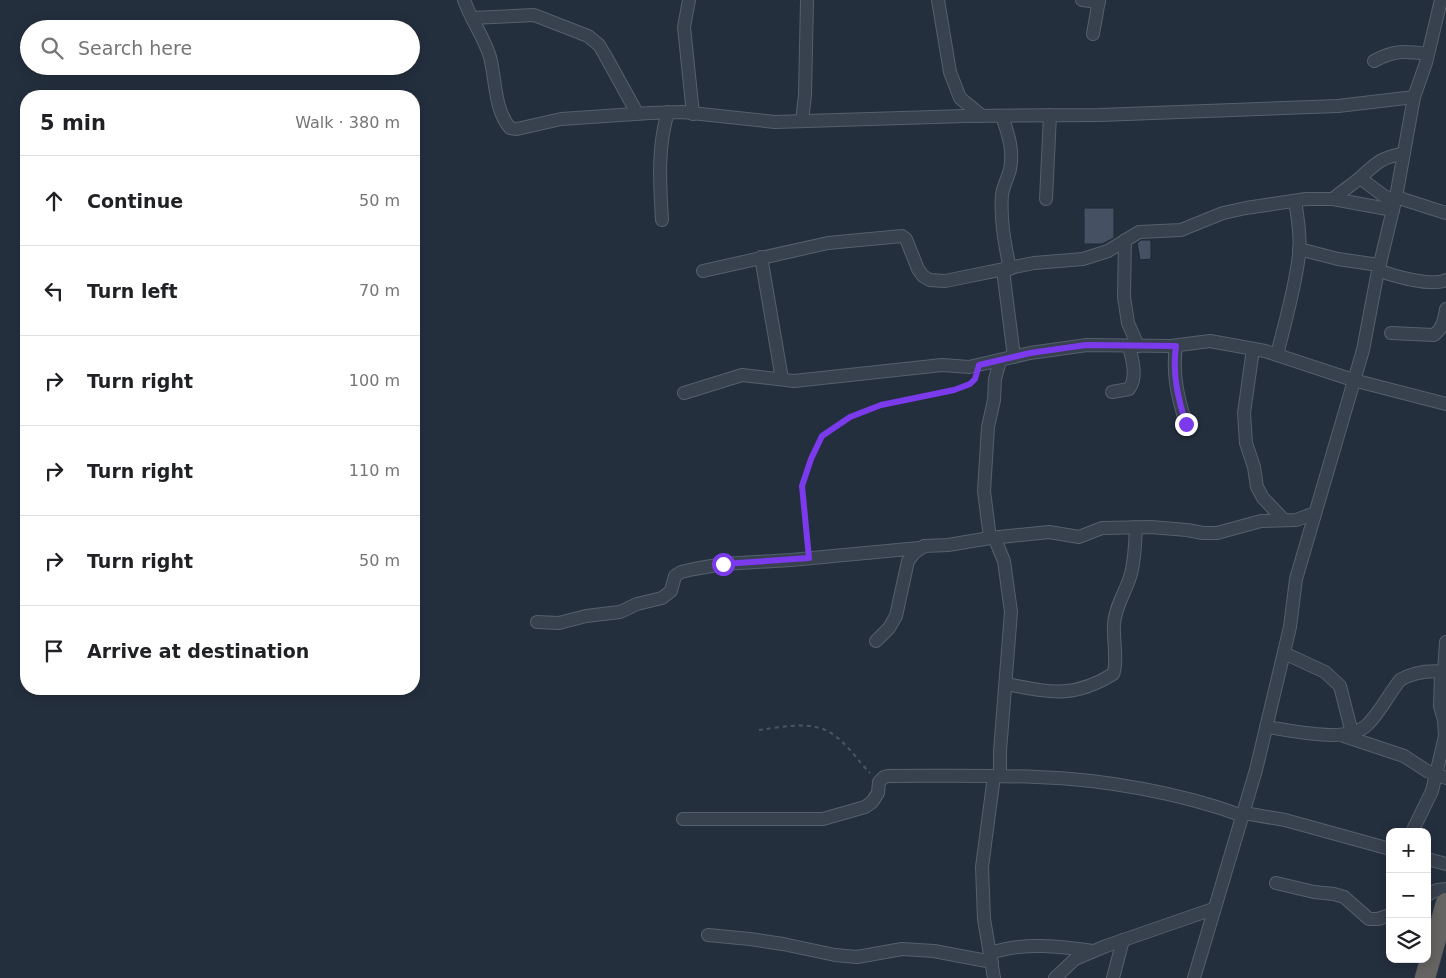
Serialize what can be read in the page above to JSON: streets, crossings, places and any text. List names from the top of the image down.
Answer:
{
  "page": {
    "search": "Search here",
    "heading": ["5 min", "Walk · 380 m"],
    "list": [
      ["Continue", "50 m"],
      ["Turn left", "70 m"],
      ["Turn right", "100 m"],
      ["Turn right", "110 m"],
      ["Turn right", "50 m"],
      "Arrive at destination"
    ],
    "map_buttons": ["+", "−"]
  }
}
